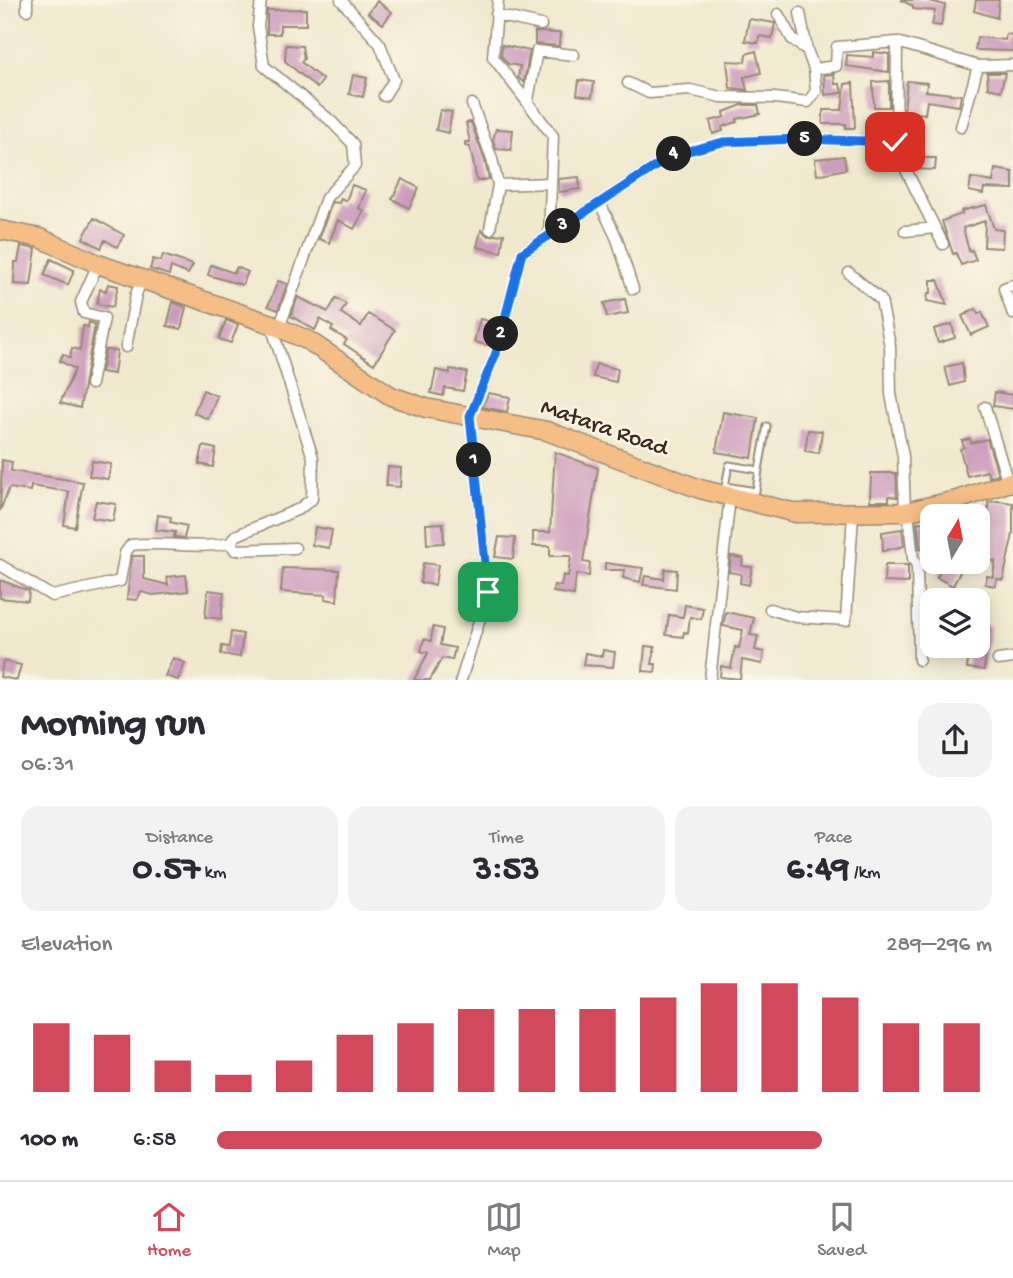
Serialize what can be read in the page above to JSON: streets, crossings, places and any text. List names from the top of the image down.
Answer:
{
  "streets": {
    "highway": ["Matara Road"]
  },
  "north": "top",
  "page": {
    "pins": [
      "5",
      "4",
      "3",
      "2",
      "1"
    ],
    "heading": ["Morning run", "06:31"],
    "stats": [
      ["Distance", "0.57 km"],
      ["Time", "3:53"],
      ["Pace", "6:49 /km"]
    ],
    "chart": ["Elevation", "289–296 m"],
    "list": [
      {
        "name": "100 m",
        "note": "6:58"
      }
    ],
    "tabs": ["Home", "Map", "Saved"]
  }
}
